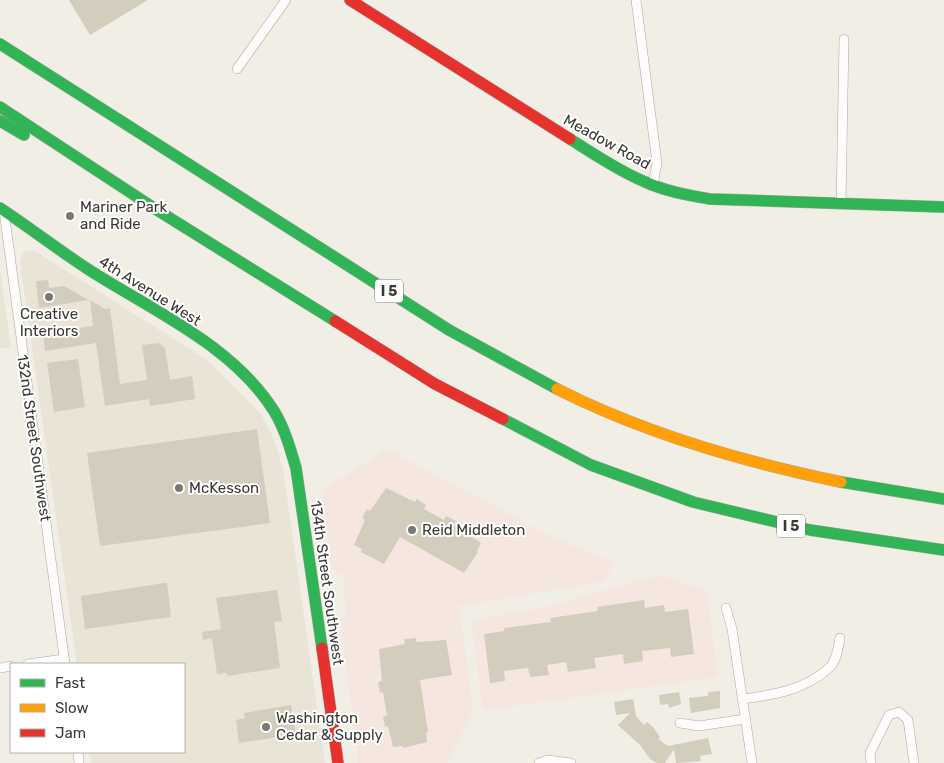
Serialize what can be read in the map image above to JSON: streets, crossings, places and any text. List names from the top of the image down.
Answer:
{
  "streets": {
    "main road": [
      "Meadow Road",
      "4th Avenue West",
      "I 5",
      "134th Street Southwest"
    ],
    "street": ["132nd Street Southwest"]
  },
  "crossings": [
    ["4th Avenue West", "132nd Street Southwest"],
    ["4th Avenue West", "134th Street Southwest"]
  ],
  "places": [
    "Mariner Park and Ride",
    "Creative Interiors",
    "McKesson",
    "Reid Middleton",
    "Washington Cedar & Supply"
  ],
  "legend": ["Fast", "Slow", "Jam"]
}
